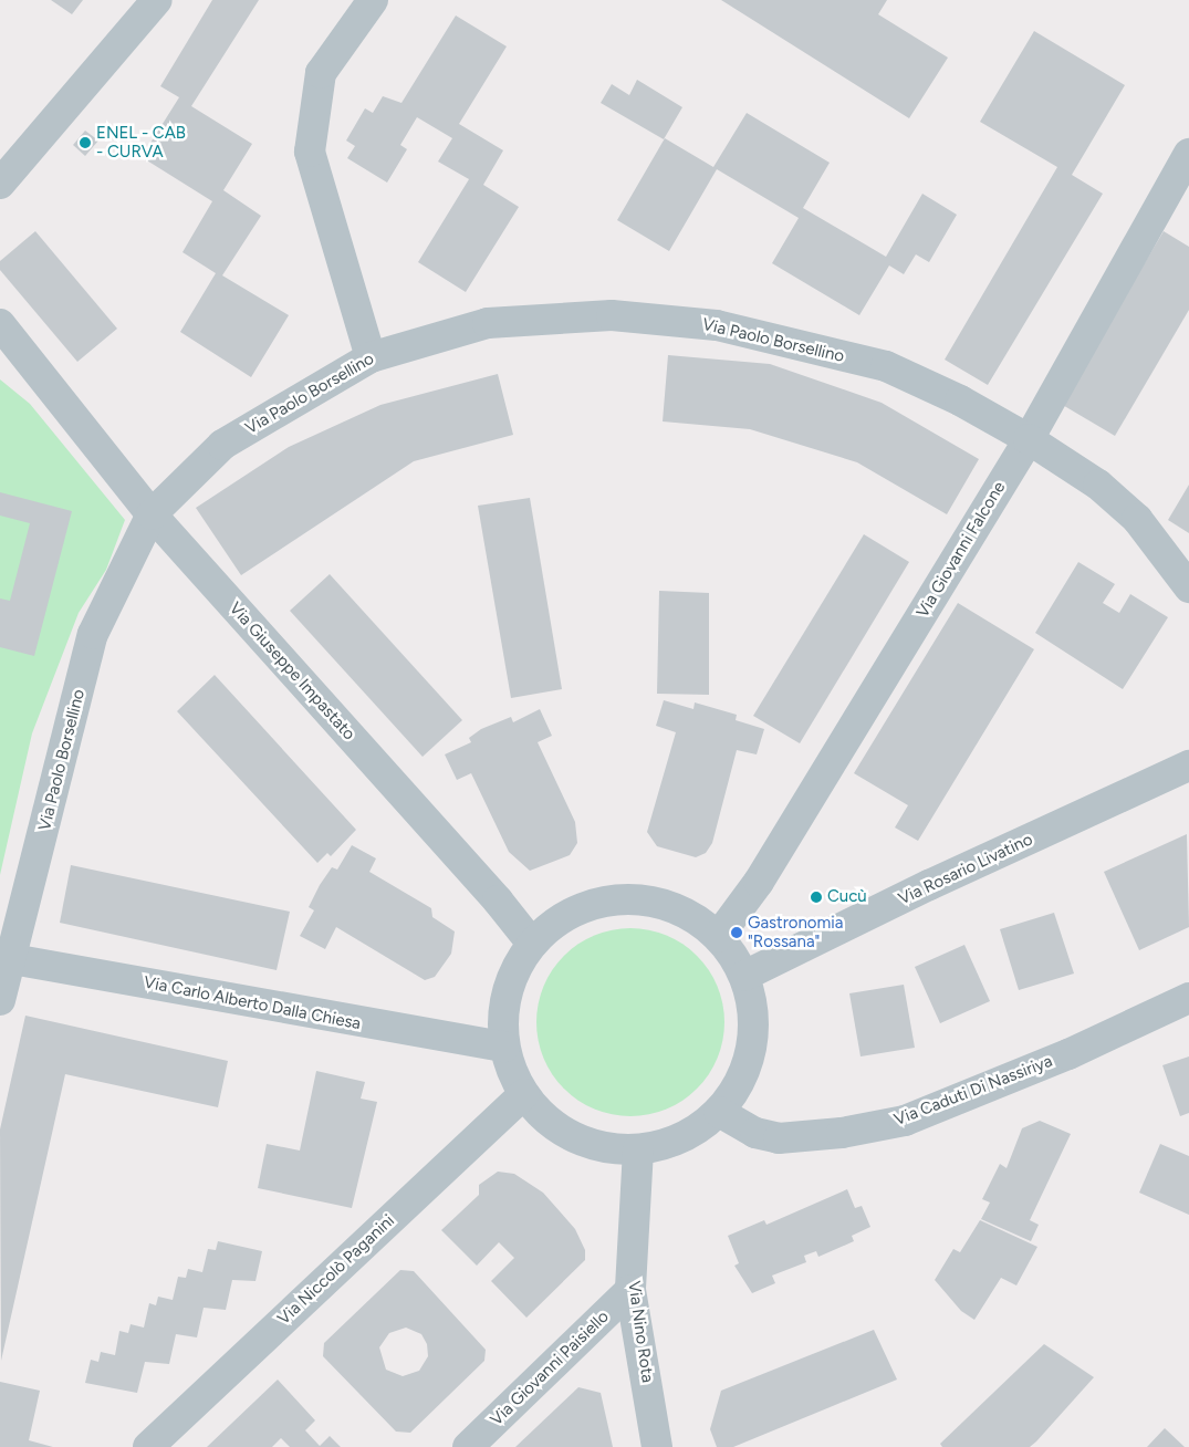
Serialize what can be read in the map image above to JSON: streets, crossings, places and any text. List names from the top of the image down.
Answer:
{
  "streets": {
    "street": [
      "Via Paolo Borsellino",
      "Via Giovanni Falcone",
      "Via Giuseppe Impastato",
      "Via Rosario Livatino",
      "Via Carlo Alberto Dalla Chiesa",
      "Via Caduti Di Nassiriya",
      "Via Niccolò Paganini",
      "Via Nino Rota",
      "Via Giovanni Paisiello"
    ]
  },
  "crossings": [
    ["Via Paolo Borsellino", "Via Giovanni Falcone"],
    ["Via Paolo Borsellino", "Via Giuseppe Impastato"],
    ["Via Paolo Borsellino", "Via Carlo Alberto Dalla Chiesa"],
    ["Via Nino Rota", "Via Giovanni Paisiello"]
  ],
  "places": ["ENEL - CAB - CURVA", "Cucù", "Gastronomia \"Rossana\""]
}
